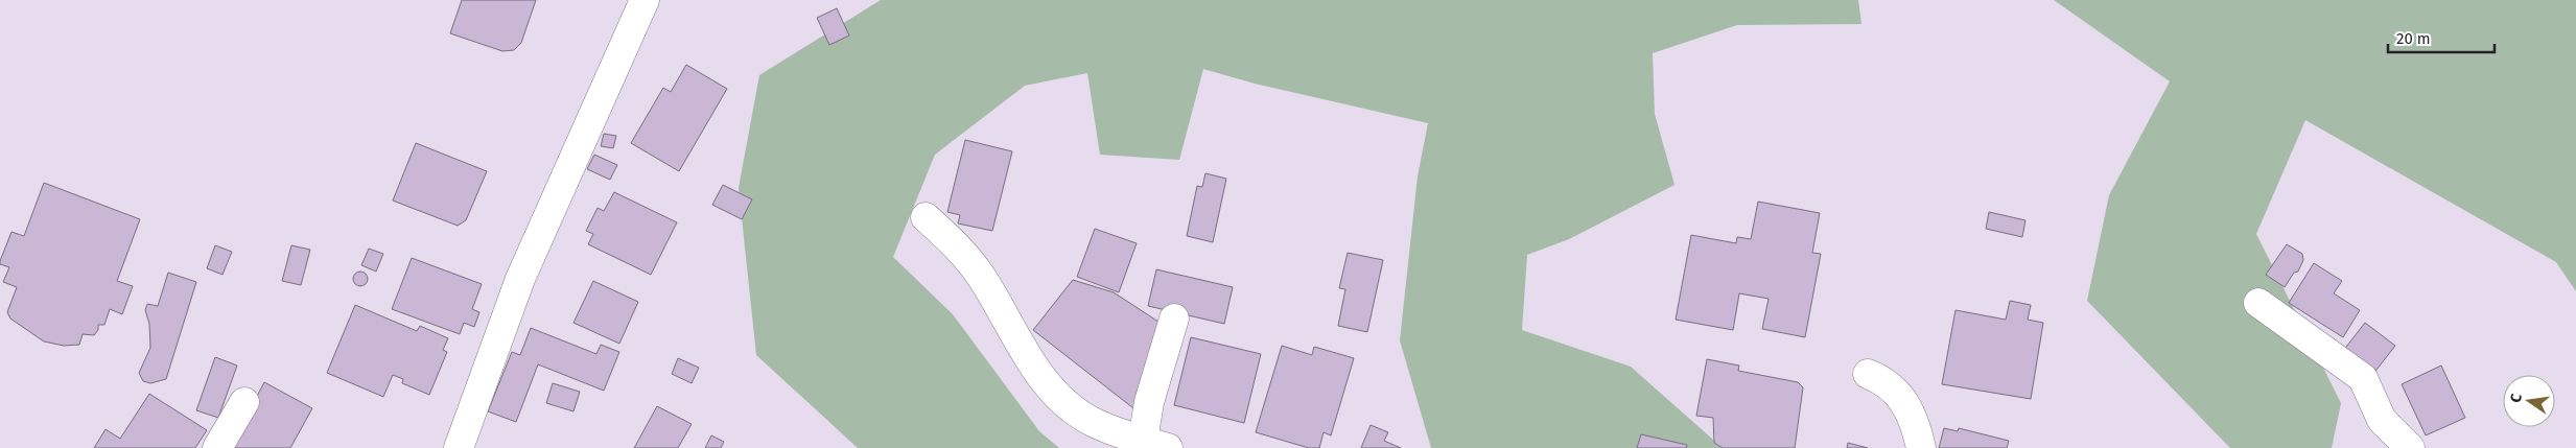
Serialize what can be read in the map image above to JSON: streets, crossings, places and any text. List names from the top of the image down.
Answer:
{
  "scale_bar": "20 m",
  "north": "left"
}
